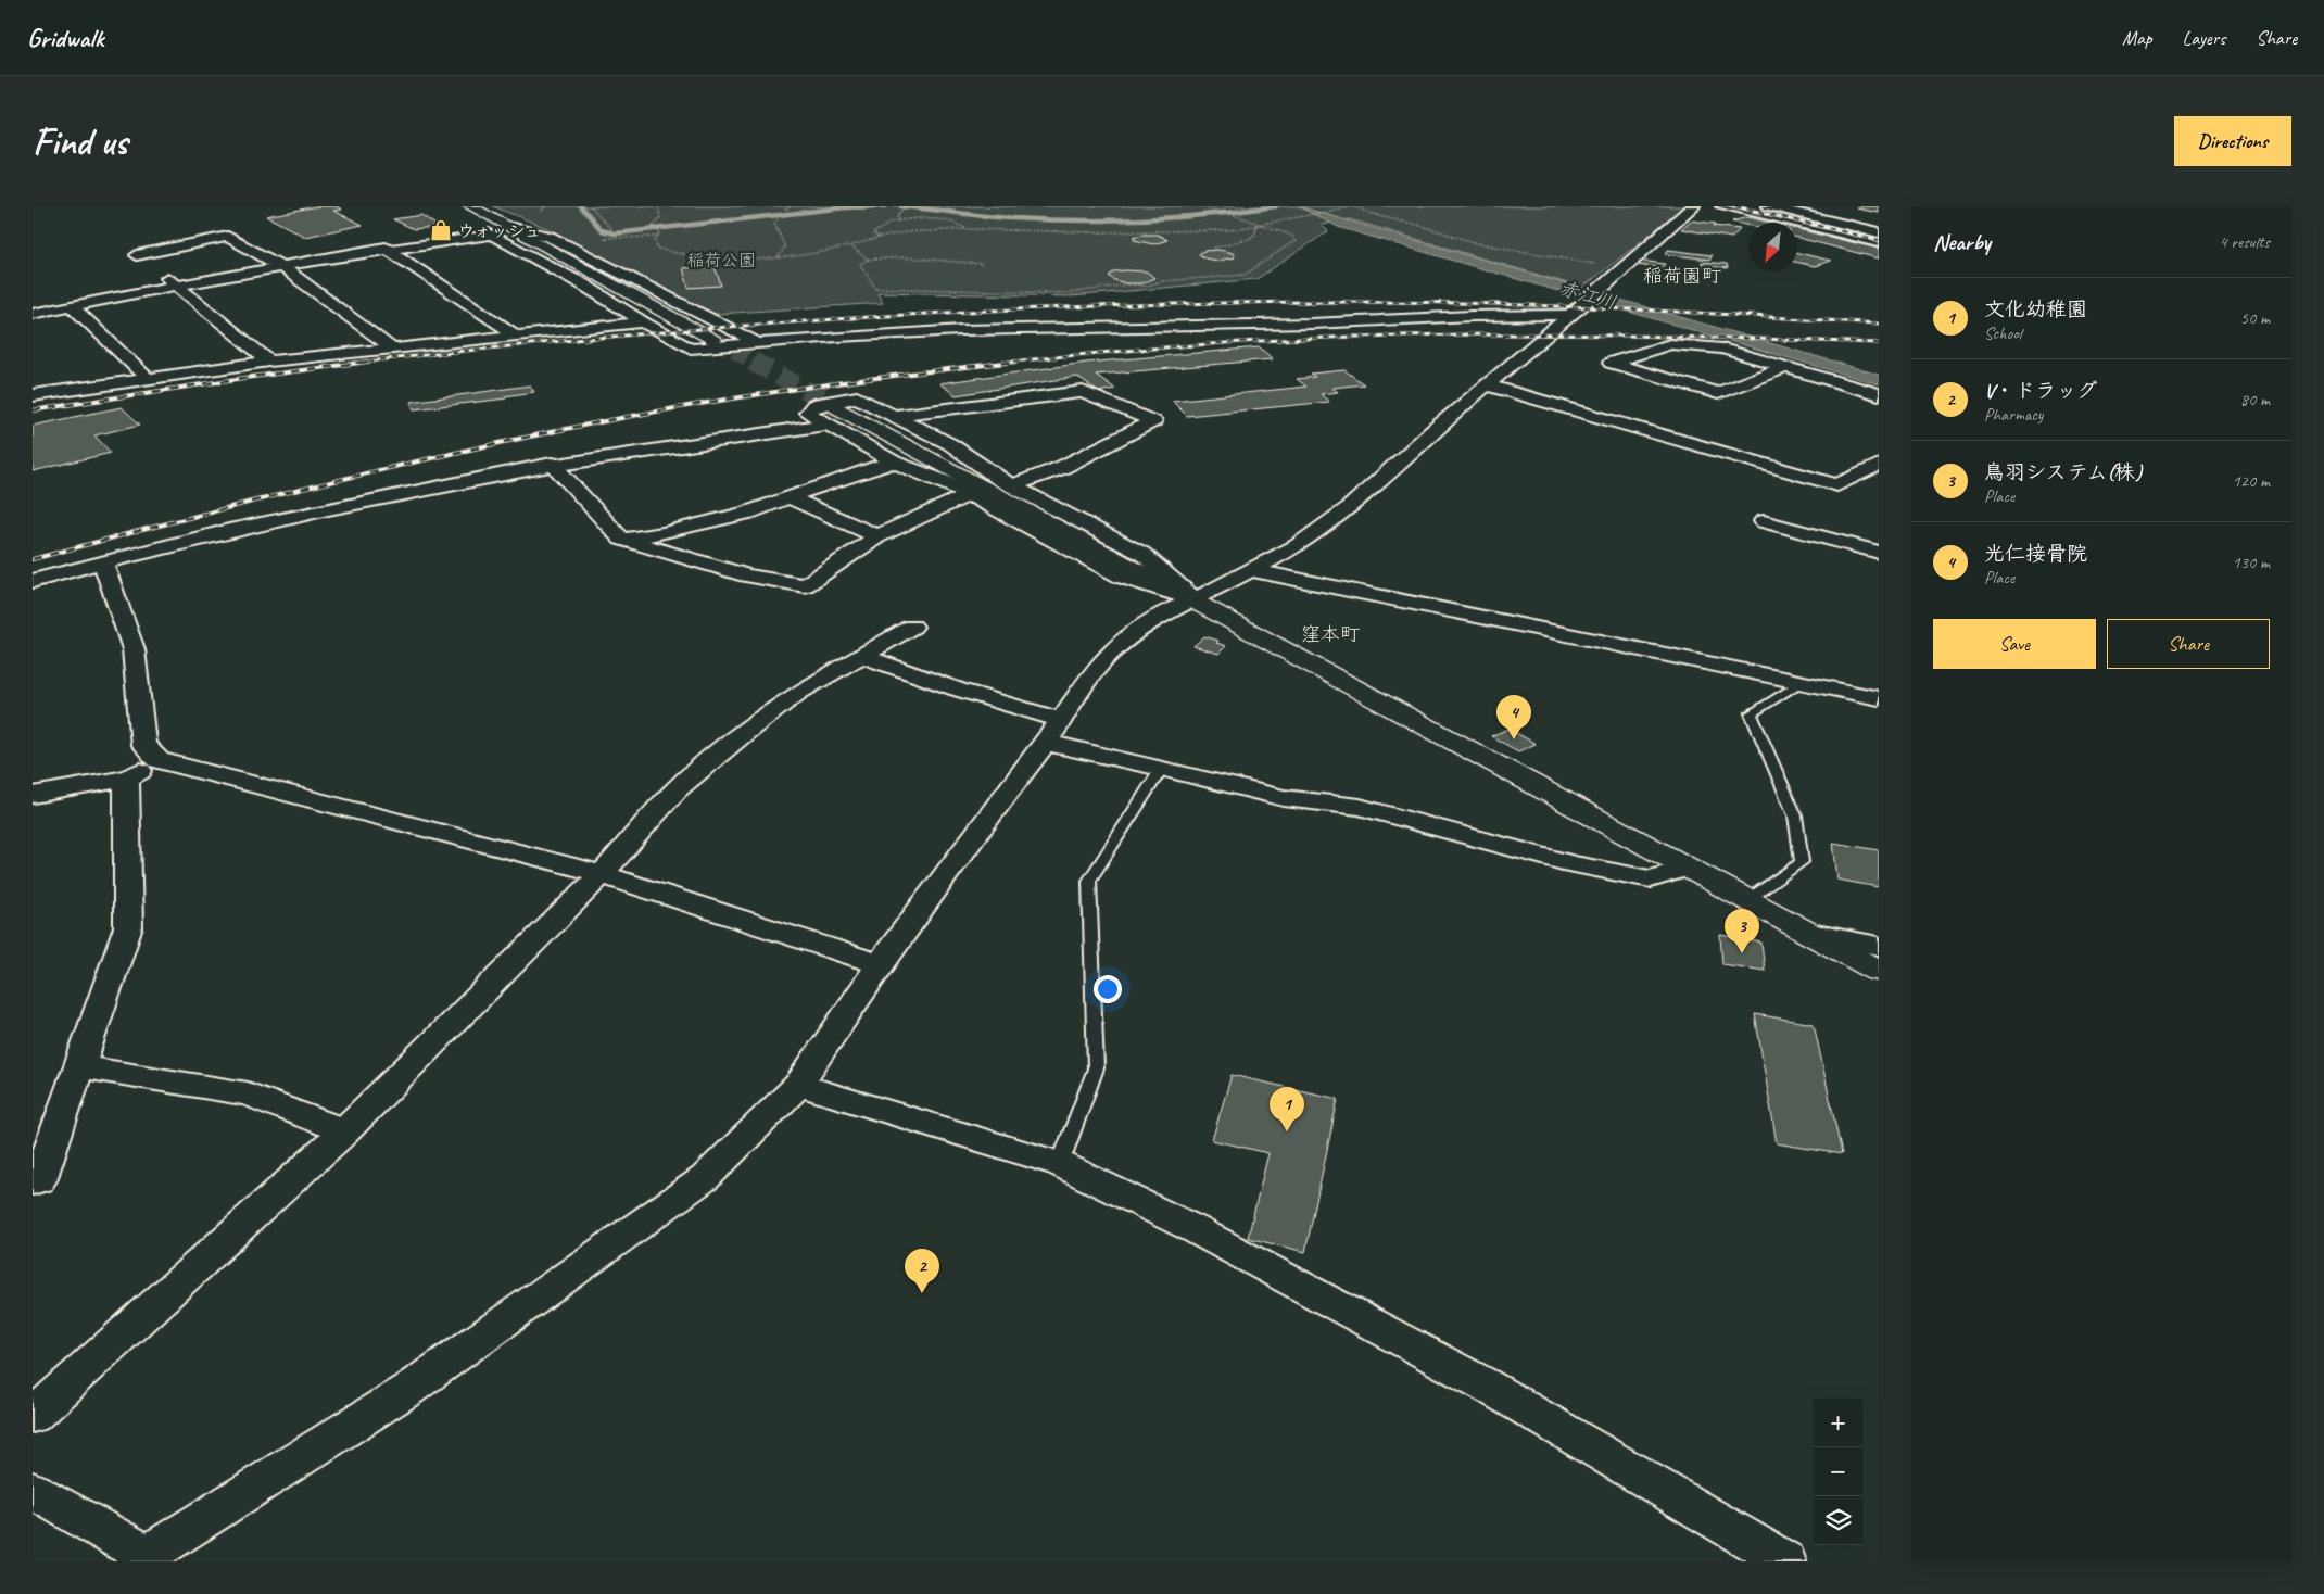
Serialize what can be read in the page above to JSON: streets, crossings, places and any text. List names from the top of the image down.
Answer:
{
  "districts": ["稲荷園町", "窪本町"],
  "water": ["赤江川"],
  "parks": ["稲荷公園"],
  "places": {
    "shop": ["ウォッシュ"]
  },
  "north": "bottom left",
  "page": {
    "header": "Gridwalk",
    "nav": ["Map", "Layers", "Share"],
    "buttons": [
      "Directions",
      ["Save", "Share"]
    ],
    "title": "Find us",
    "heading": ["Nearby", "4 results"],
    "list": [
      {
        "mark": "1",
        "name": "文化幼稚園",
        "note": "School",
        "value": "50 m"
      },
      {
        "mark": "2",
        "name": "V・ドラッグ",
        "note": "Pharmacy",
        "value": "80 m"
      },
      {
        "mark": "3",
        "name": "鳥羽システム(株)",
        "note": "Place",
        "value": "120 m"
      },
      {
        "mark": "4",
        "name": "光仁接骨院",
        "note": "Place",
        "value": "130 m"
      }
    ],
    "pins": [
      "4",
      "3",
      "1",
      "2"
    ],
    "map_buttons": ["+", "−"]
  }
}
